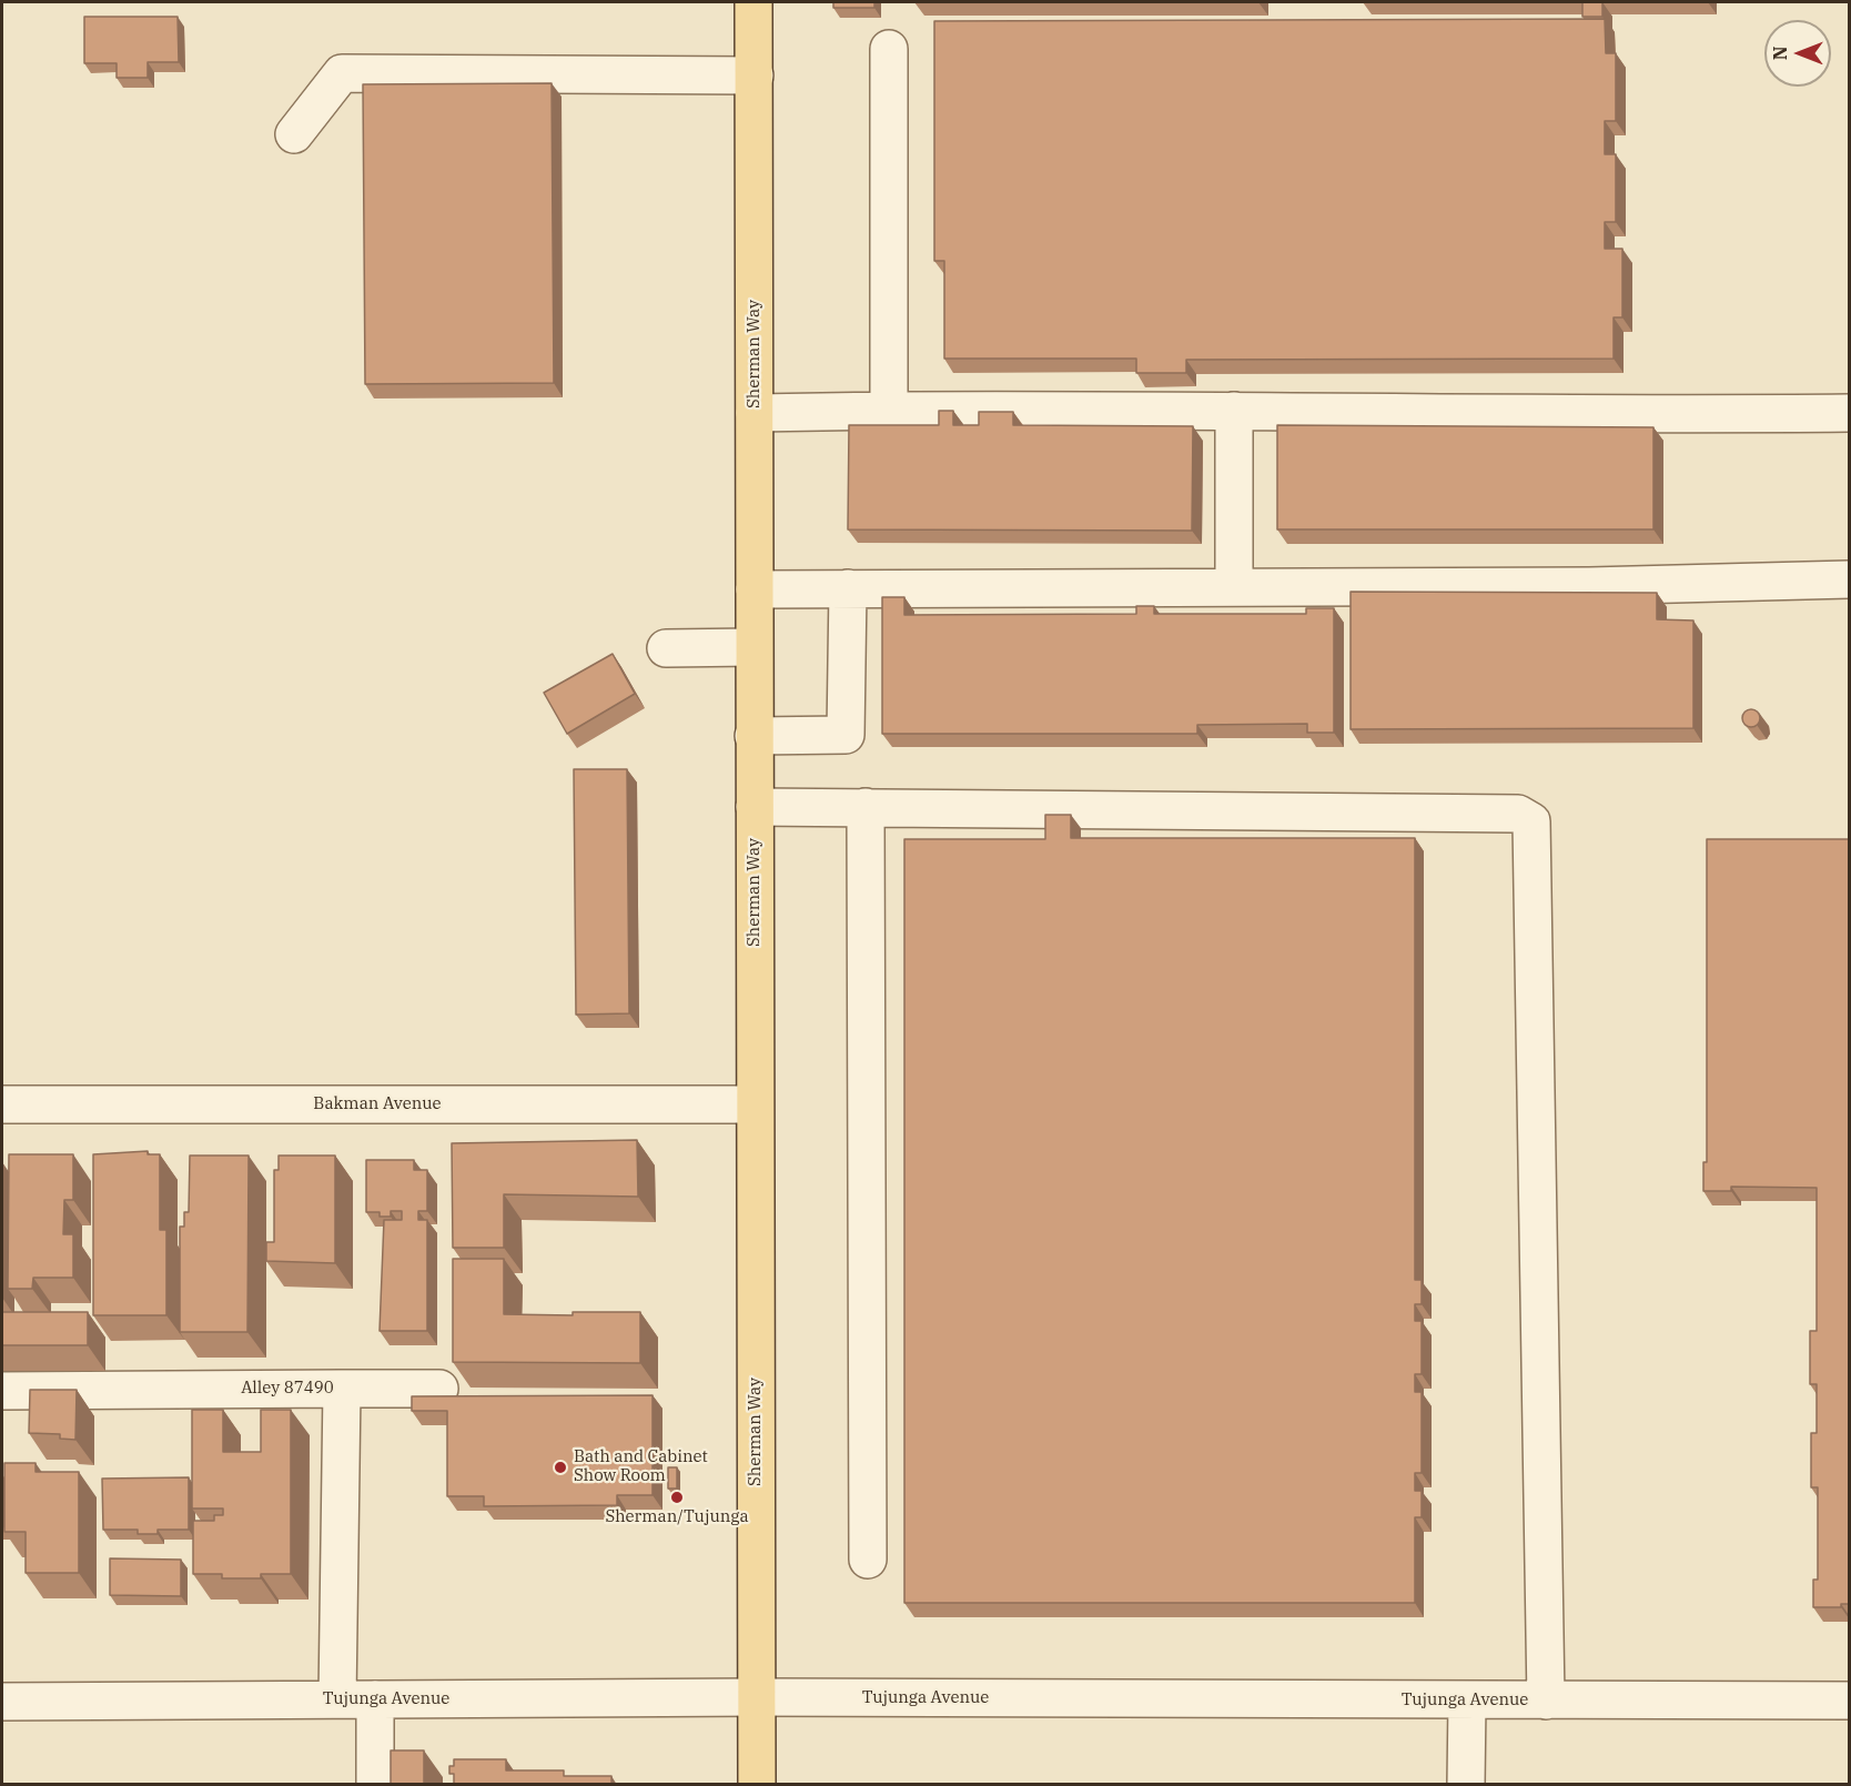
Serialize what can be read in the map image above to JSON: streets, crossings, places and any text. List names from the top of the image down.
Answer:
{
  "streets": {
    "main road": ["Sherman Way"],
    "street": ["Bakman Avenue", "Alley 87490", "Tujunga Avenue"]
  },
  "crossings": [
    ["Sherman Way", "Bakman Avenue"],
    ["Sherman Way", "Tujunga Avenue"],
    ["Alley 87490", "Tujunga Avenue"]
  ],
  "places": ["Bath and Cabinet Show Room", "Sherman/Tujunga"],
  "north": "left"
}
